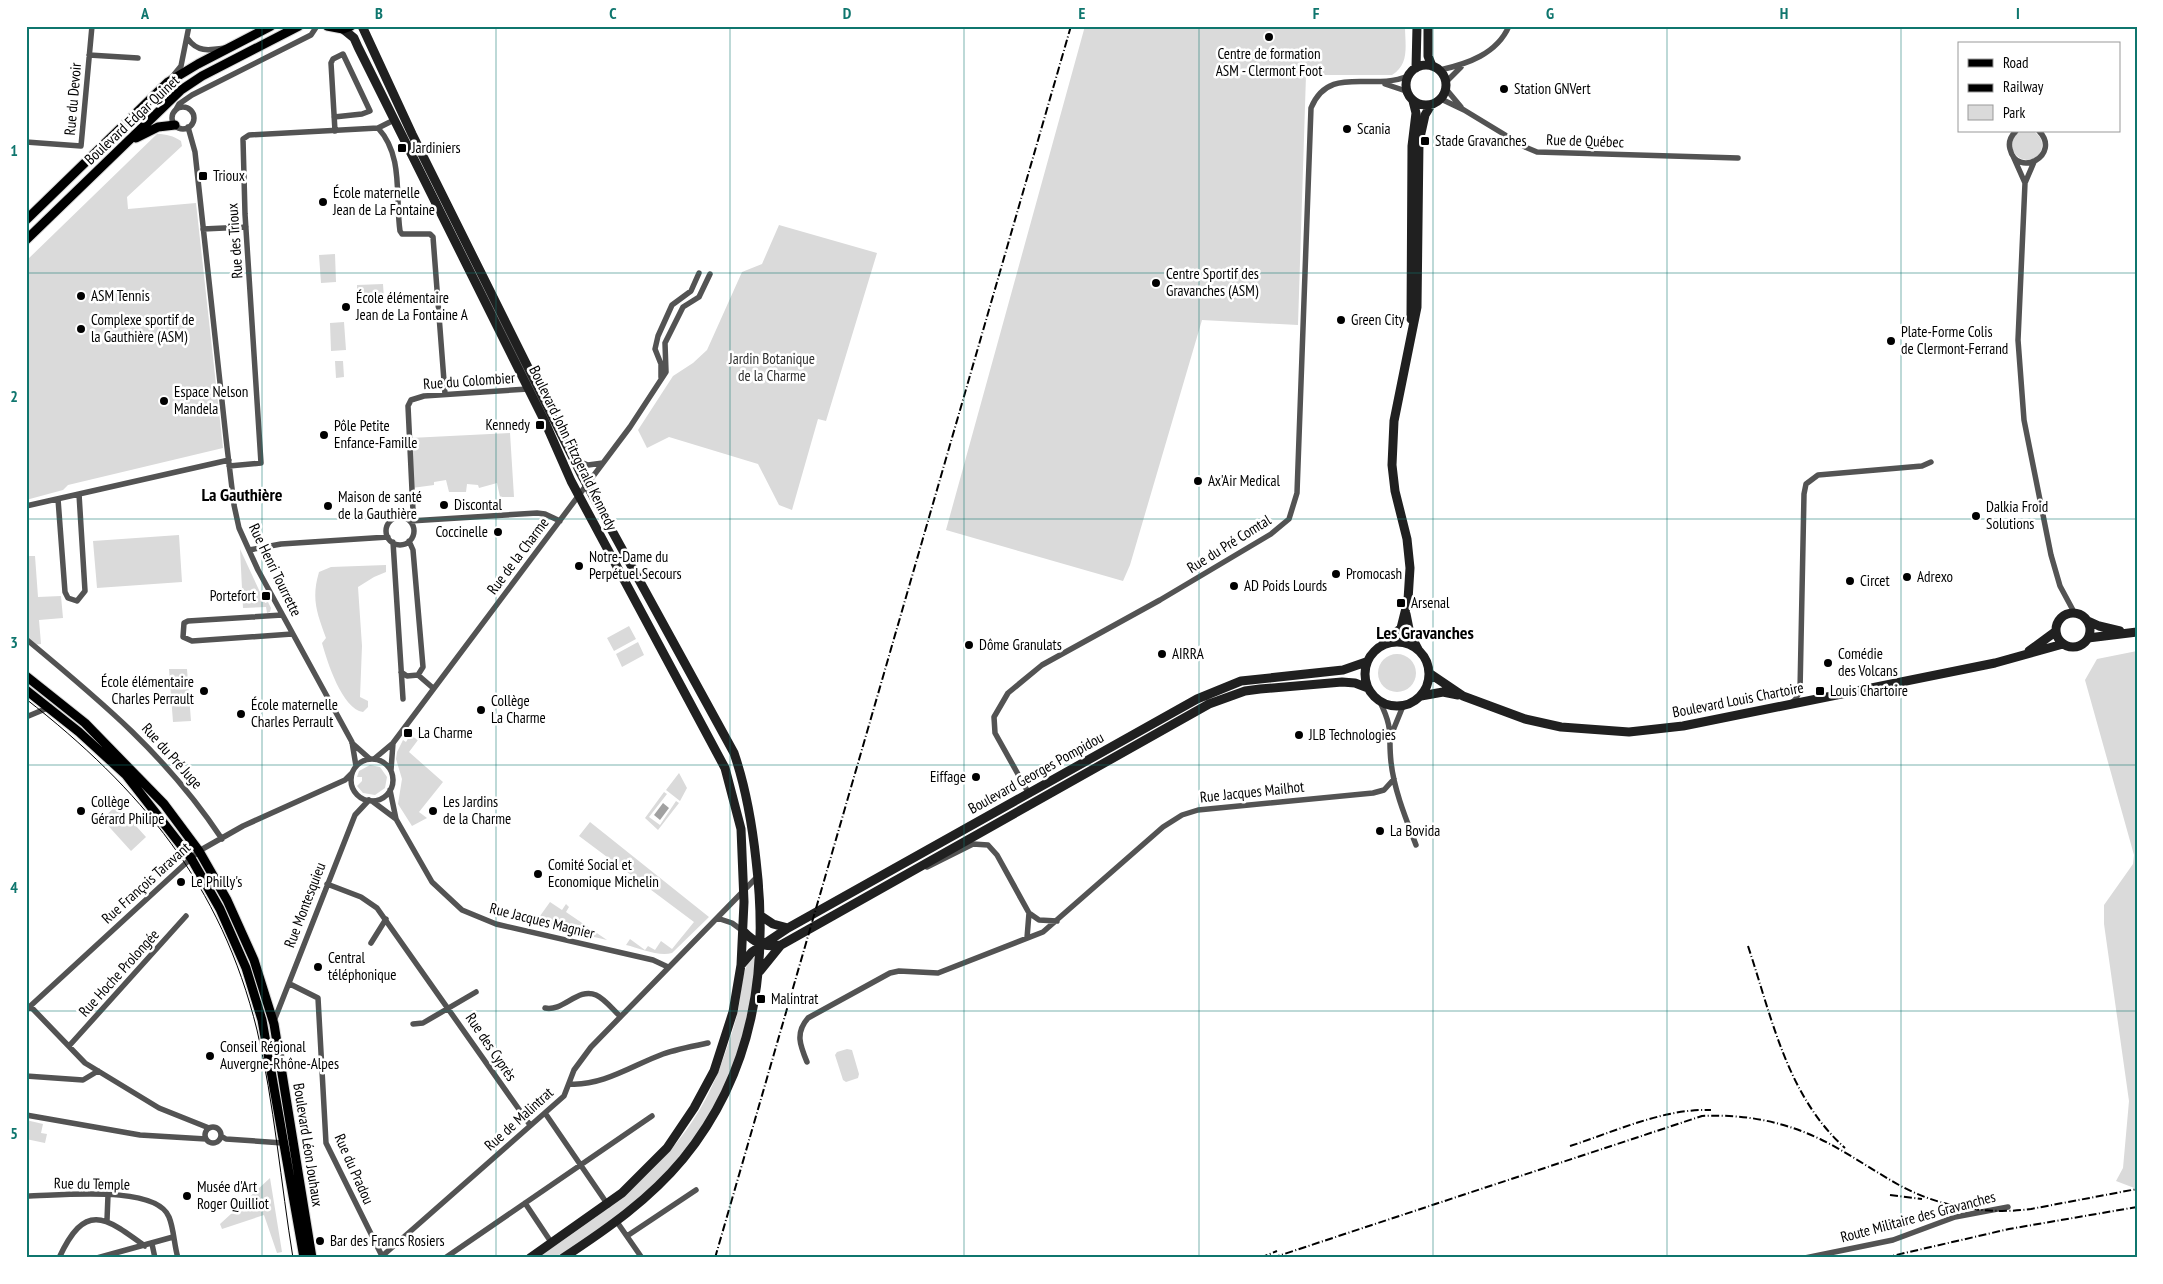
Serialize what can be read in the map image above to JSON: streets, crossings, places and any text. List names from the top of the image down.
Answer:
{
  "streets": {
    "main road": [
      "Boulevard Edgar Quinet",
      "Boulevard John Fitzgerald Kennedy",
      "Boulevard Louis Chartoire",
      "Boulevard Georges Pompidou",
      "Boulevard Léon Jouhaux"
    ],
    "street": [
      "Rue du Devoir",
      "Rue de Québec",
      "Rue des Trioux",
      "Rue du Colombier",
      "Rue du Pré Comtal",
      "Rue de la Charme",
      "Rue Henri Tourrette",
      "Rue du Pré Juge",
      "Rue Jacques Mailhot",
      "Rue François Taravant",
      "Rue Montesquieu",
      "Rue Jacques Magnier",
      "Rue Hoche Prolongée",
      "Rue des Cyprès",
      "Rue de Malintrat",
      "Rue du Pradou",
      "Rue du Temple",
      "Route Militaire des Gravanches"
    ]
  },
  "crossings": [
    ["Rue de Québec", "Rue du Pré Comtal"],
    ["Rue des Trioux", "Boulevard John Fitzgerald Kennedy"],
    ["Rue des Trioux", "Rue Henri Tourrette"],
    ["Rue du Colombier", "Boulevard John Fitzgerald Kennedy"],
    ["Boulevard John Fitzgerald Kennedy", "Rue de la Charme"],
    ["Boulevard John Fitzgerald Kennedy", "Boulevard Georges Pompidou"],
    ["Boulevard John Fitzgerald Kennedy", "Rue de Malintrat"],
    ["Rue du Pré Comtal", "Boulevard Georges Pompidou"],
    ["Rue de la Charme", "Rue François Taravant"],
    ["Rue de la Charme", "Rue Montesquieu"],
    ["Boulevard Louis Chartoire", "Boulevard Georges Pompidou"],
    ["Rue du Pré Juge", "Rue François Taravant"],
    ["Rue François Taravant", "Rue Montesquieu"],
    ["Rue François Taravant", "Boulevard Léon Jouhaux"],
    ["Rue Montesquieu", "Rue des Cyprès"],
    ["Rue Montesquieu", "Boulevard Léon Jouhaux"],
    ["Rue Montesquieu", "Rue du Pradou"],
    ["Rue Jacques Magnier", "Rue de Malintrat"],
    ["Rue des Cyprès", "Rue de Malintrat"],
    ["Rue de Malintrat", "Rue du Pradou"]
  ],
  "districts": ["La Gauthière", "Les Gravanches"],
  "parks": ["Jardin Botanique de la Charme"],
  "places": {
    "other": [
      "Centre de formation ASM - Clermont Foot",
      "Station GNVert",
      "Scania",
      "École maternelle Jean de La Fontaine",
      "Centre Sportif des Gravanches (ASM)",
      "ASM Tennis",
      "École élémentaire Jean de La Fontaine A",
      "Green City",
      "Complexe sportif de la Gauthière (ASM)",
      "Plate-Forme Colis de Clermont-Ferrand",
      "Espace Nelson Mandela",
      "Pôle Petite Enfance-Famille",
      "Ax'Air Medical",
      "Discontal",
      "Maison de santé de la Gauthière",
      "Dalkia Froid Solutions",
      "Coccinelle",
      "Notre-Dame du Perpétuel Secours",
      "Promocash",
      "Adrexo",
      "Circet",
      "AD Poids Lourds",
      "Dôme Granulats",
      "AIRRA",
      "Comédie des Volcans",
      "École élémentaire Charles Perrault",
      "Collège La Charme",
      "École maternelle Charles Perrault",
      "JLB Technologies",
      "Eiffage",
      "Collège Gérard Philipe",
      "Les Jardins de la Charme",
      "La Bovida",
      "Comité Social et Economique Michelin",
      "Le Philly's",
      "Central téléphonique",
      "Conseil Régional Auvergne-Rhône-Alpes",
      "Musée d'Art Roger Quilliot",
      "Bar des Francs Rosiers"
    ],
    "transit": [
      "Stade Gravanches",
      "Jardiniers",
      "Trioux",
      "Kennedy",
      "Portefort",
      "Arsenal",
      "Louis Chartoire",
      "La Charme",
      "Malintrat"
    ]
  },
  "legend": ["Road", "Railway", "Park"],
  "grid": {
    "columns": [
      "A",
      "B",
      "C",
      "D",
      "E",
      "F",
      "G",
      "H",
      "I"
    ],
    "rows": [
      "1",
      "2",
      "3",
      "4",
      "5"
    ]
  }
}
